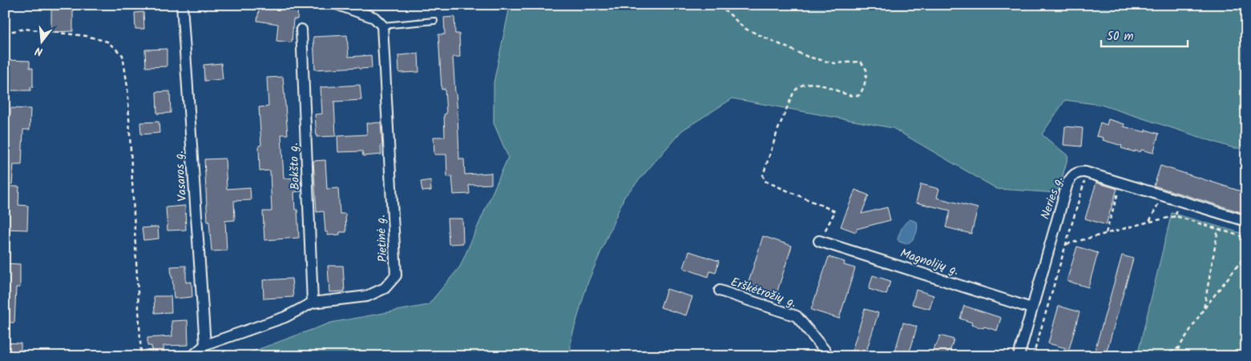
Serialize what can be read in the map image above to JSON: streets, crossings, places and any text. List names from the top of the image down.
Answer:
{
  "streets": {
    "street": [
      "Bokšto g.",
      "Vasaros g.",
      "Neries g.",
      "Pietinė g.",
      "Magnolijų g.",
      "Erškėtrožių g."
    ]
  },
  "crossings": [
    ["Bokšto g.", "Pietinė g."],
    ["Vasaros g.", "Pietinė g."],
    ["Neries g.", "Magnolijų g."]
  ],
  "scale_bar": "50 m",
  "north": "bottom"
}
